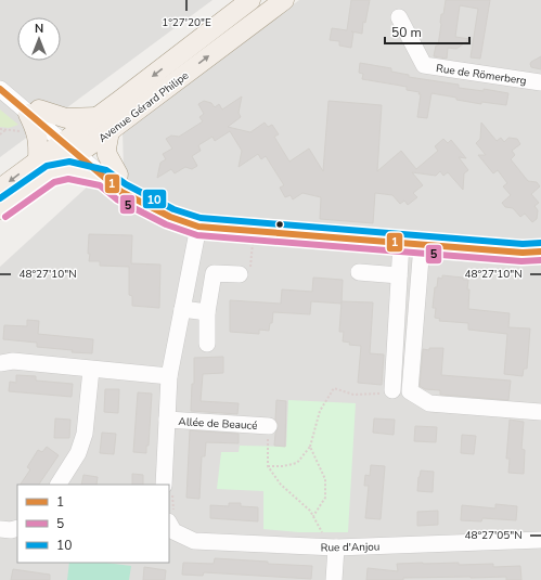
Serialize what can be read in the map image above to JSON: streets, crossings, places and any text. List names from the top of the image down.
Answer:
{
  "streets": {
    "main road": ["Avenue Gérard Philipe"],
    "street": ["Rue de Römerberg", "Allée de Beaucé", "Rue d'Anjou"]
  },
  "lines": ["transit line 1", "transit line 10", "transit line 5"],
  "legend": ["1", "5", "10"],
  "scale_bar": "50 m",
  "north": "top",
  "coordinates": ["1°27'20\"E", "48°27'10\"N", "48°27'05\"N"]
}
